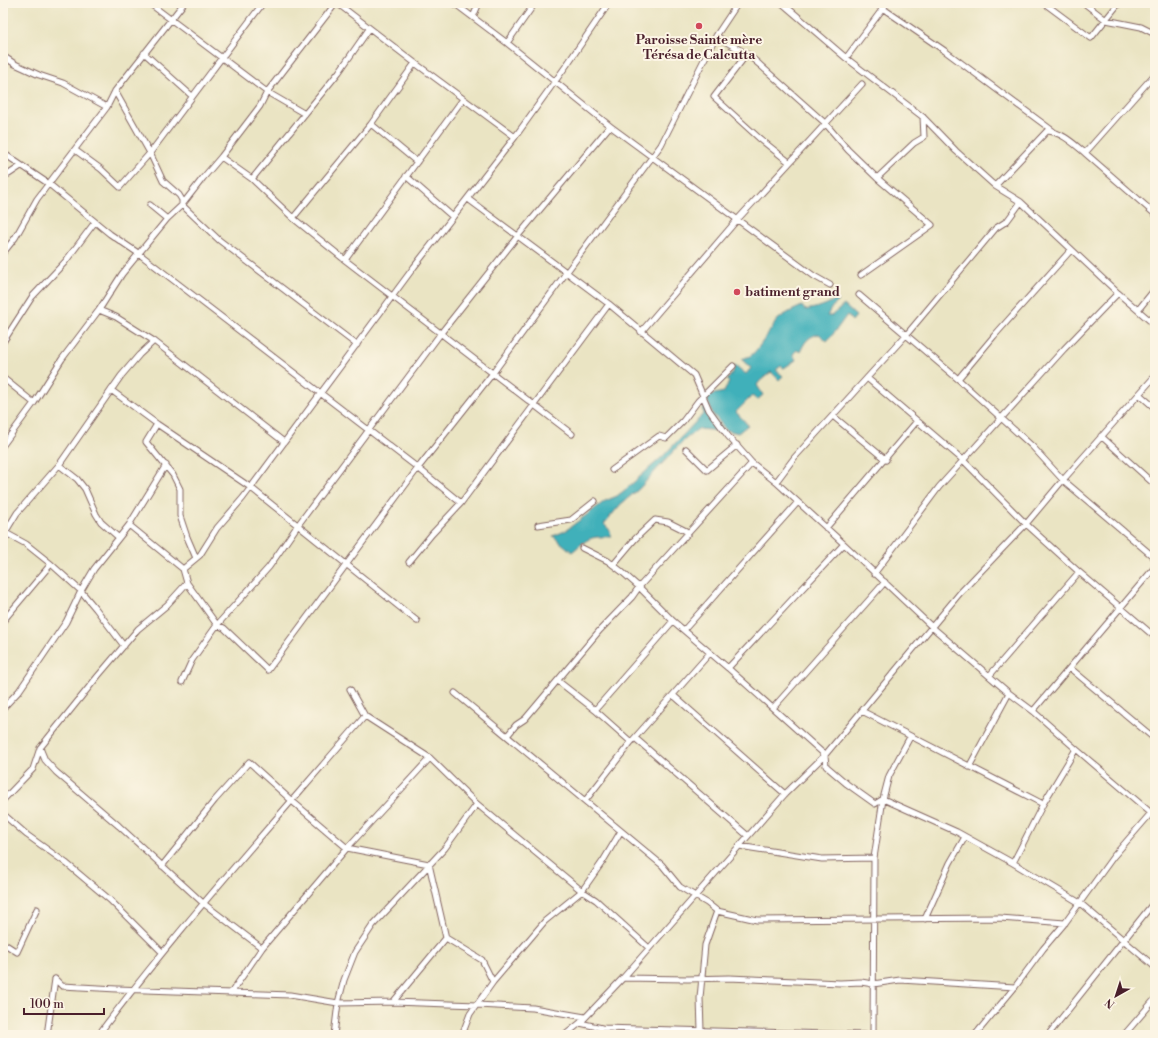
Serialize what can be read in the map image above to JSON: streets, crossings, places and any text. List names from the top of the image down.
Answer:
{
  "places": ["Paroisse Sainte mère Térésa de Calcutta", "batiment grand"],
  "scale_bar": "100 m",
  "north": "bottom left"
}
